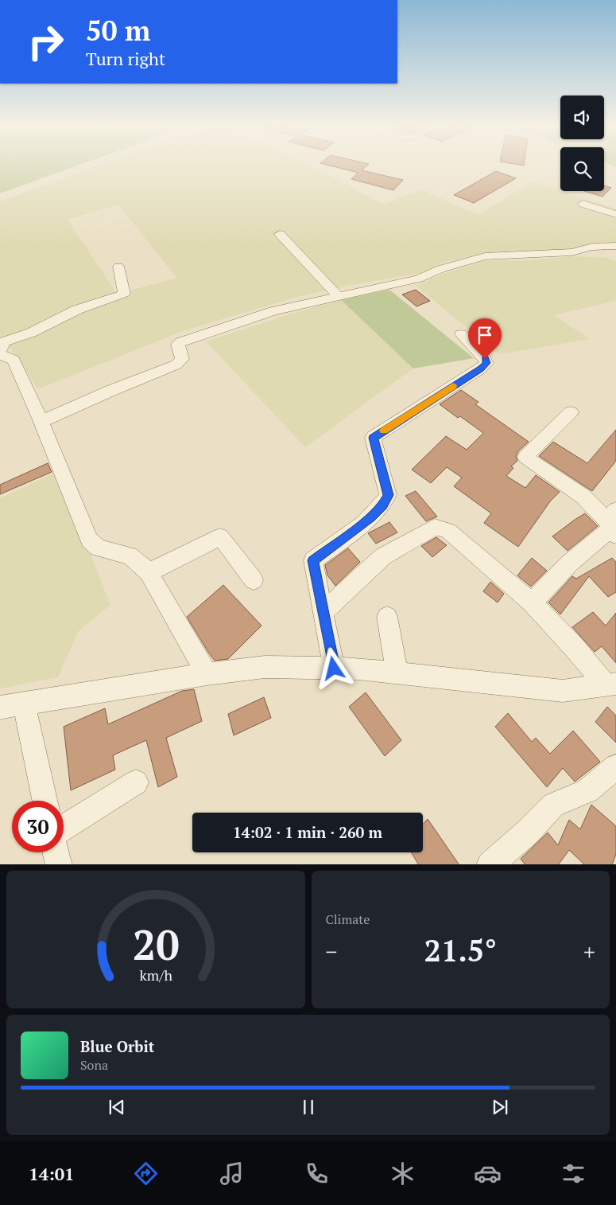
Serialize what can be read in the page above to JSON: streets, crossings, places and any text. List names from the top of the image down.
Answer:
{
  "page": {
    "turn": ["50 m", "Turn right"],
    "limit": "30",
    "trip": "14:02 · 1 min · 260 m",
    "tile": "Climate",
    "heat": ["−", "21.5°", "+"],
    "song": ["Blue Orbit", "Sona"],
    "tabs": "14:01",
    "gauge": ["20", "km/h"]
  }
}
